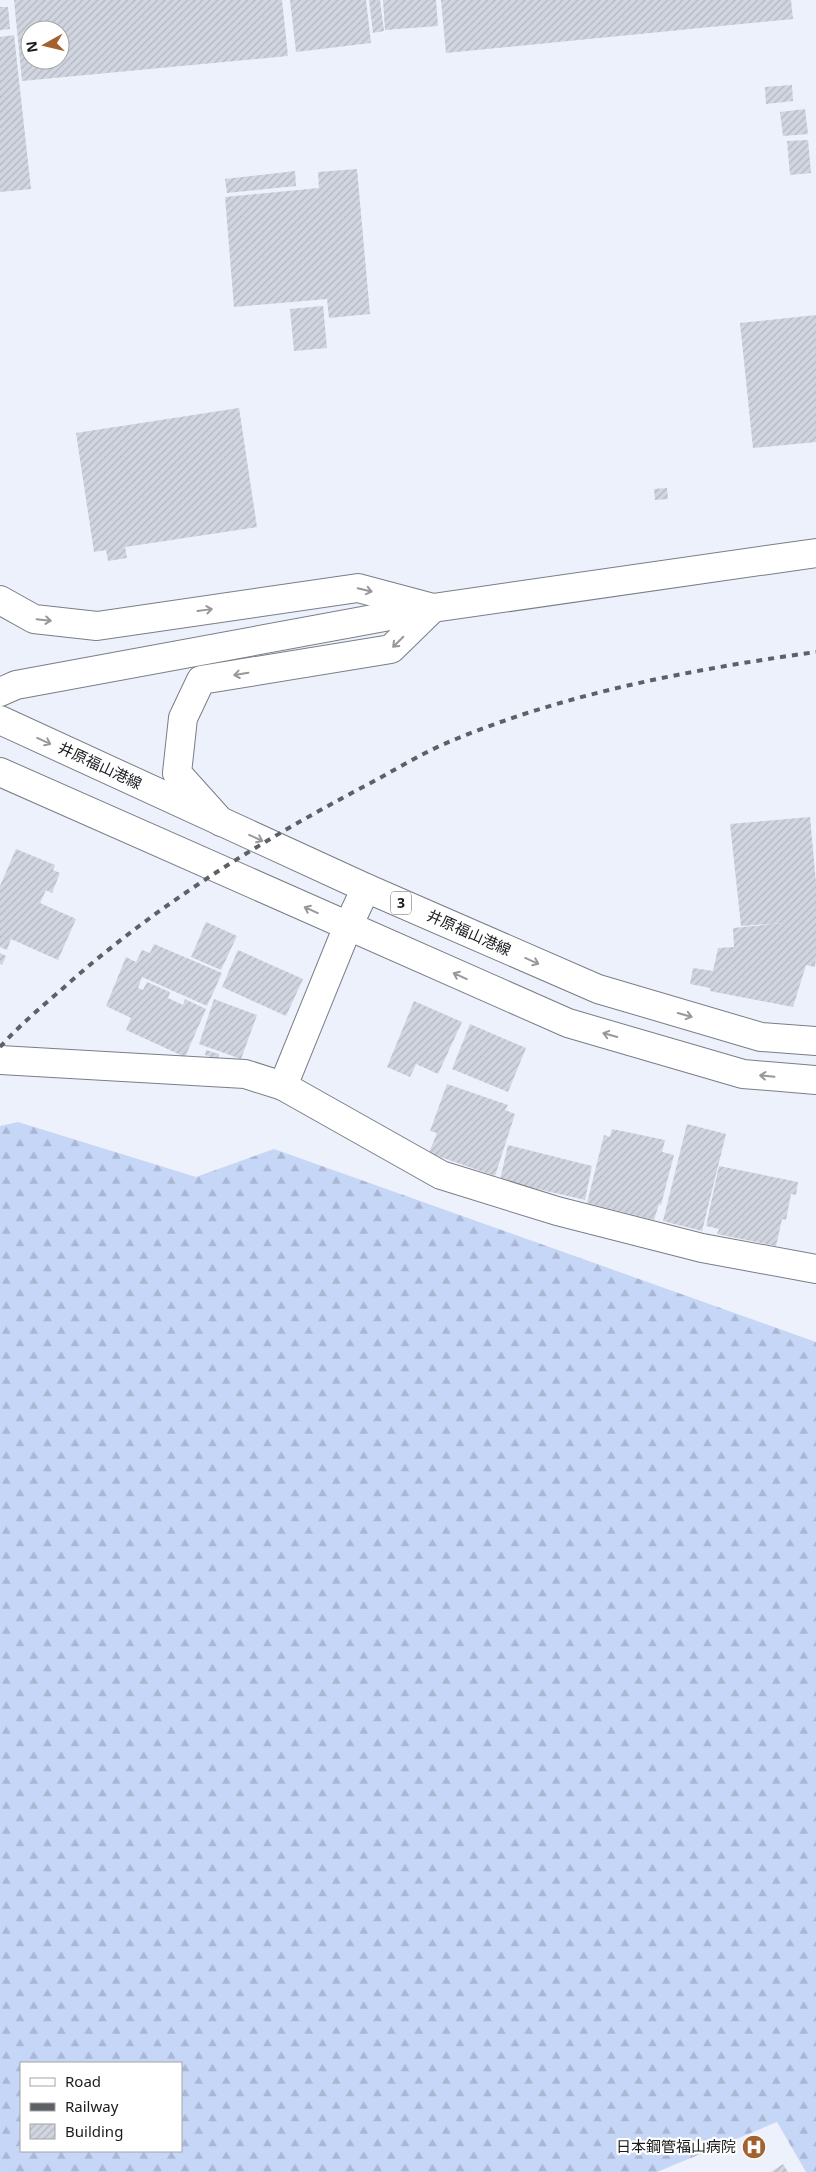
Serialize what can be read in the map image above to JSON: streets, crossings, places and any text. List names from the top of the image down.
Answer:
{
  "streets": {
    "street": ["井原福山港線", "3"]
  },
  "places": {
    "hospital": ["日本鋼管福山病院"]
  },
  "legend": ["Road", "Railway", "Building"],
  "north": "left"
}
